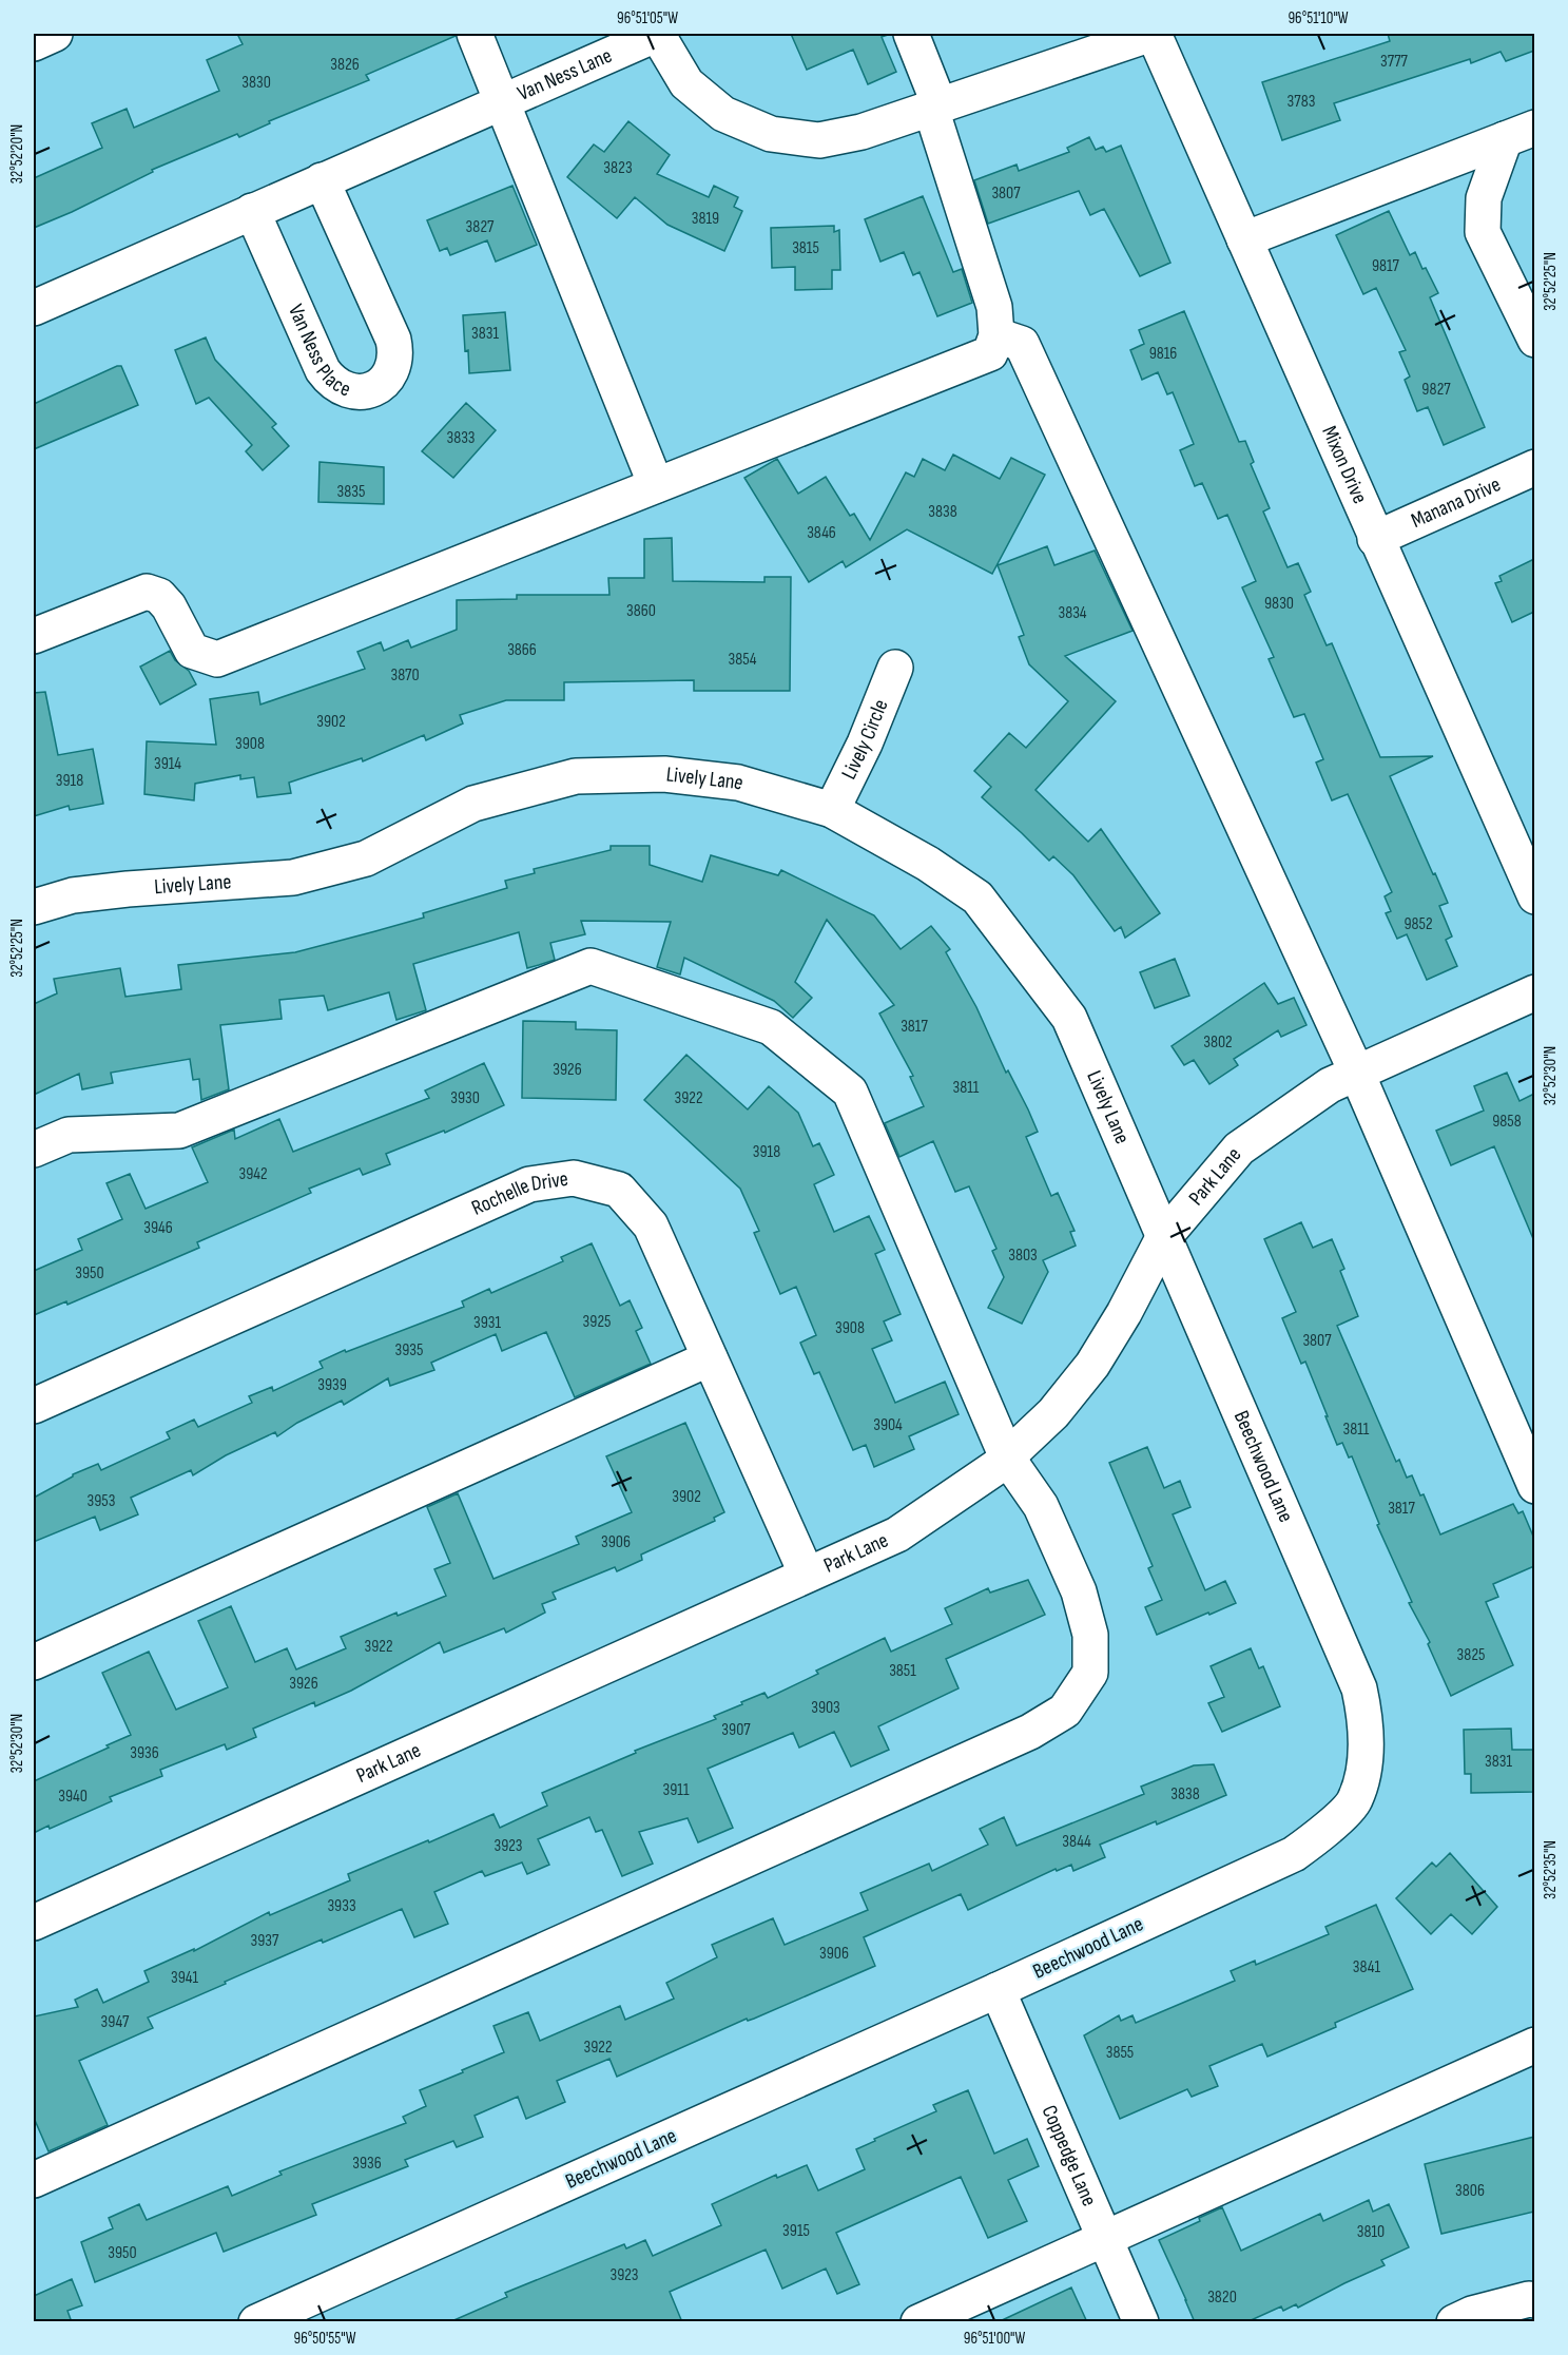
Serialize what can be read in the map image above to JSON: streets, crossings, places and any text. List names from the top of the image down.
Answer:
{
  "streets": {
    "street": [
      "Van Ness Lane",
      "Van Ness Place",
      "Mixon Drive",
      "Manana Drive",
      "Lively Circle",
      "Lively Lane",
      "Park Lane",
      "Rochelle Drive",
      "Beechwood Lane",
      "Coppedge Lane"
    ]
  },
  "crossings": [
    ["Van Ness Lane", "Van Ness Place"],
    ["Van Ness Lane", "Mixon Drive"],
    ["Mixon Drive", "Manana Drive"],
    ["Lively Circle", "Lively Lane"],
    ["Lively Lane", "Park Lane"],
    ["Lively Lane", "Beechwood Lane"],
    ["Park Lane", "Rochelle Drive"],
    ["Park Lane", "Beechwood Lane"],
    ["Beechwood Lane", "Coppedge Lane"]
  ],
  "house_numbers": [
    "3777",
    "3826",
    "3830",
    "3783",
    "3823",
    "3807",
    "3819",
    "3827",
    "3815",
    "9817",
    "3831",
    "9816",
    "9827",
    "3833",
    "3835",
    "3838",
    "3846",
    "9830",
    "3860",
    "3834",
    "3866",
    "3854",
    "3870",
    "3902",
    "3908",
    "3914",
    "3918",
    "9852",
    "3817",
    "3802",
    "3926",
    "3811",
    "3930",
    "3922",
    "9858",
    "3918",
    "3942",
    "3946",
    "3803",
    "3950",
    "3925",
    "3931",
    "3908",
    "3807",
    "3935",
    "3939",
    "3904",
    "3811",
    "3902",
    "3953",
    "3817",
    "3906",
    "3922",
    "3825",
    "3851",
    "3926",
    "3903",
    "3907",
    "3936",
    "3831",
    "3911",
    "3838",
    "3940",
    "3844",
    "3923",
    "3933",
    "3937",
    "3906",
    "3841",
    "3941",
    "3947",
    "3922",
    "3855",
    "3936",
    "3806",
    "3915",
    "3810",
    "3950",
    "3923",
    "3820"
  ],
  "coordinates": [
    "96°51'05\"W",
    "96°51'10\"W",
    "32°52'20\"N",
    "32°52'25\"N",
    "32°52'30\"N",
    "32°52'35\"N",
    "96°50'55\"W",
    "96°51'00\"W"
  ]
}
